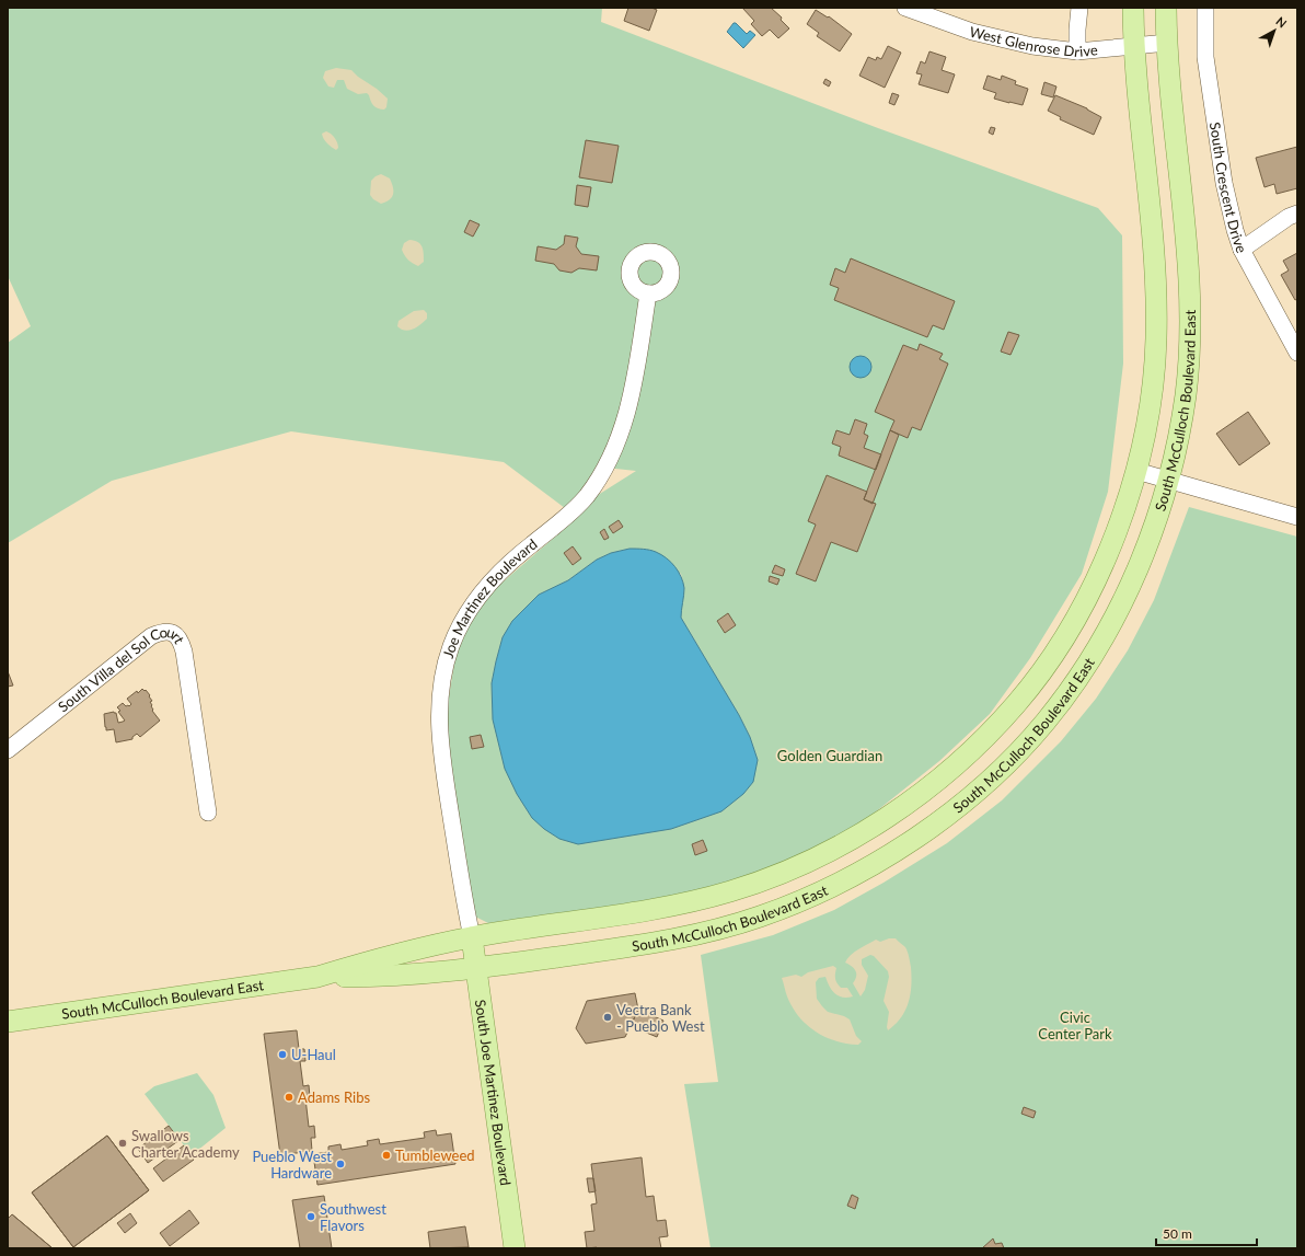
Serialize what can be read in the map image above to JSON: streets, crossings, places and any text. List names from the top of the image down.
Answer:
{
  "streets": {
    "main road": ["South McCulloch Boulevard East", "South Joe Martinez Boulevard"],
    "street": [
      "West Glenrose Drive",
      "South Crescent Drive",
      "Joe Martinez Boulevard",
      "South Villa del Sol Court"
    ]
  },
  "crossings": [
    ["West Glenrose Drive", "South McCulloch Boulevard East"],
    ["South McCulloch Boulevard East", "Joe Martinez Boulevard"],
    ["South McCulloch Boulevard East", "South Joe Martinez Boulevard"],
    ["Joe Martinez Boulevard", "South Joe Martinez Boulevard"]
  ],
  "parks": ["Golden Guardian", "Civic Center Park"],
  "places": [
    "Vectra Bank - Pueblo West",
    "U-Haul",
    "Adams Ribs",
    "Swallows Charter Academy",
    "Tumbleweed",
    "Pueblo West Hardware",
    "Southwest Flavors"
  ],
  "scale_bar": "50 m",
  "north": "top right"
}
